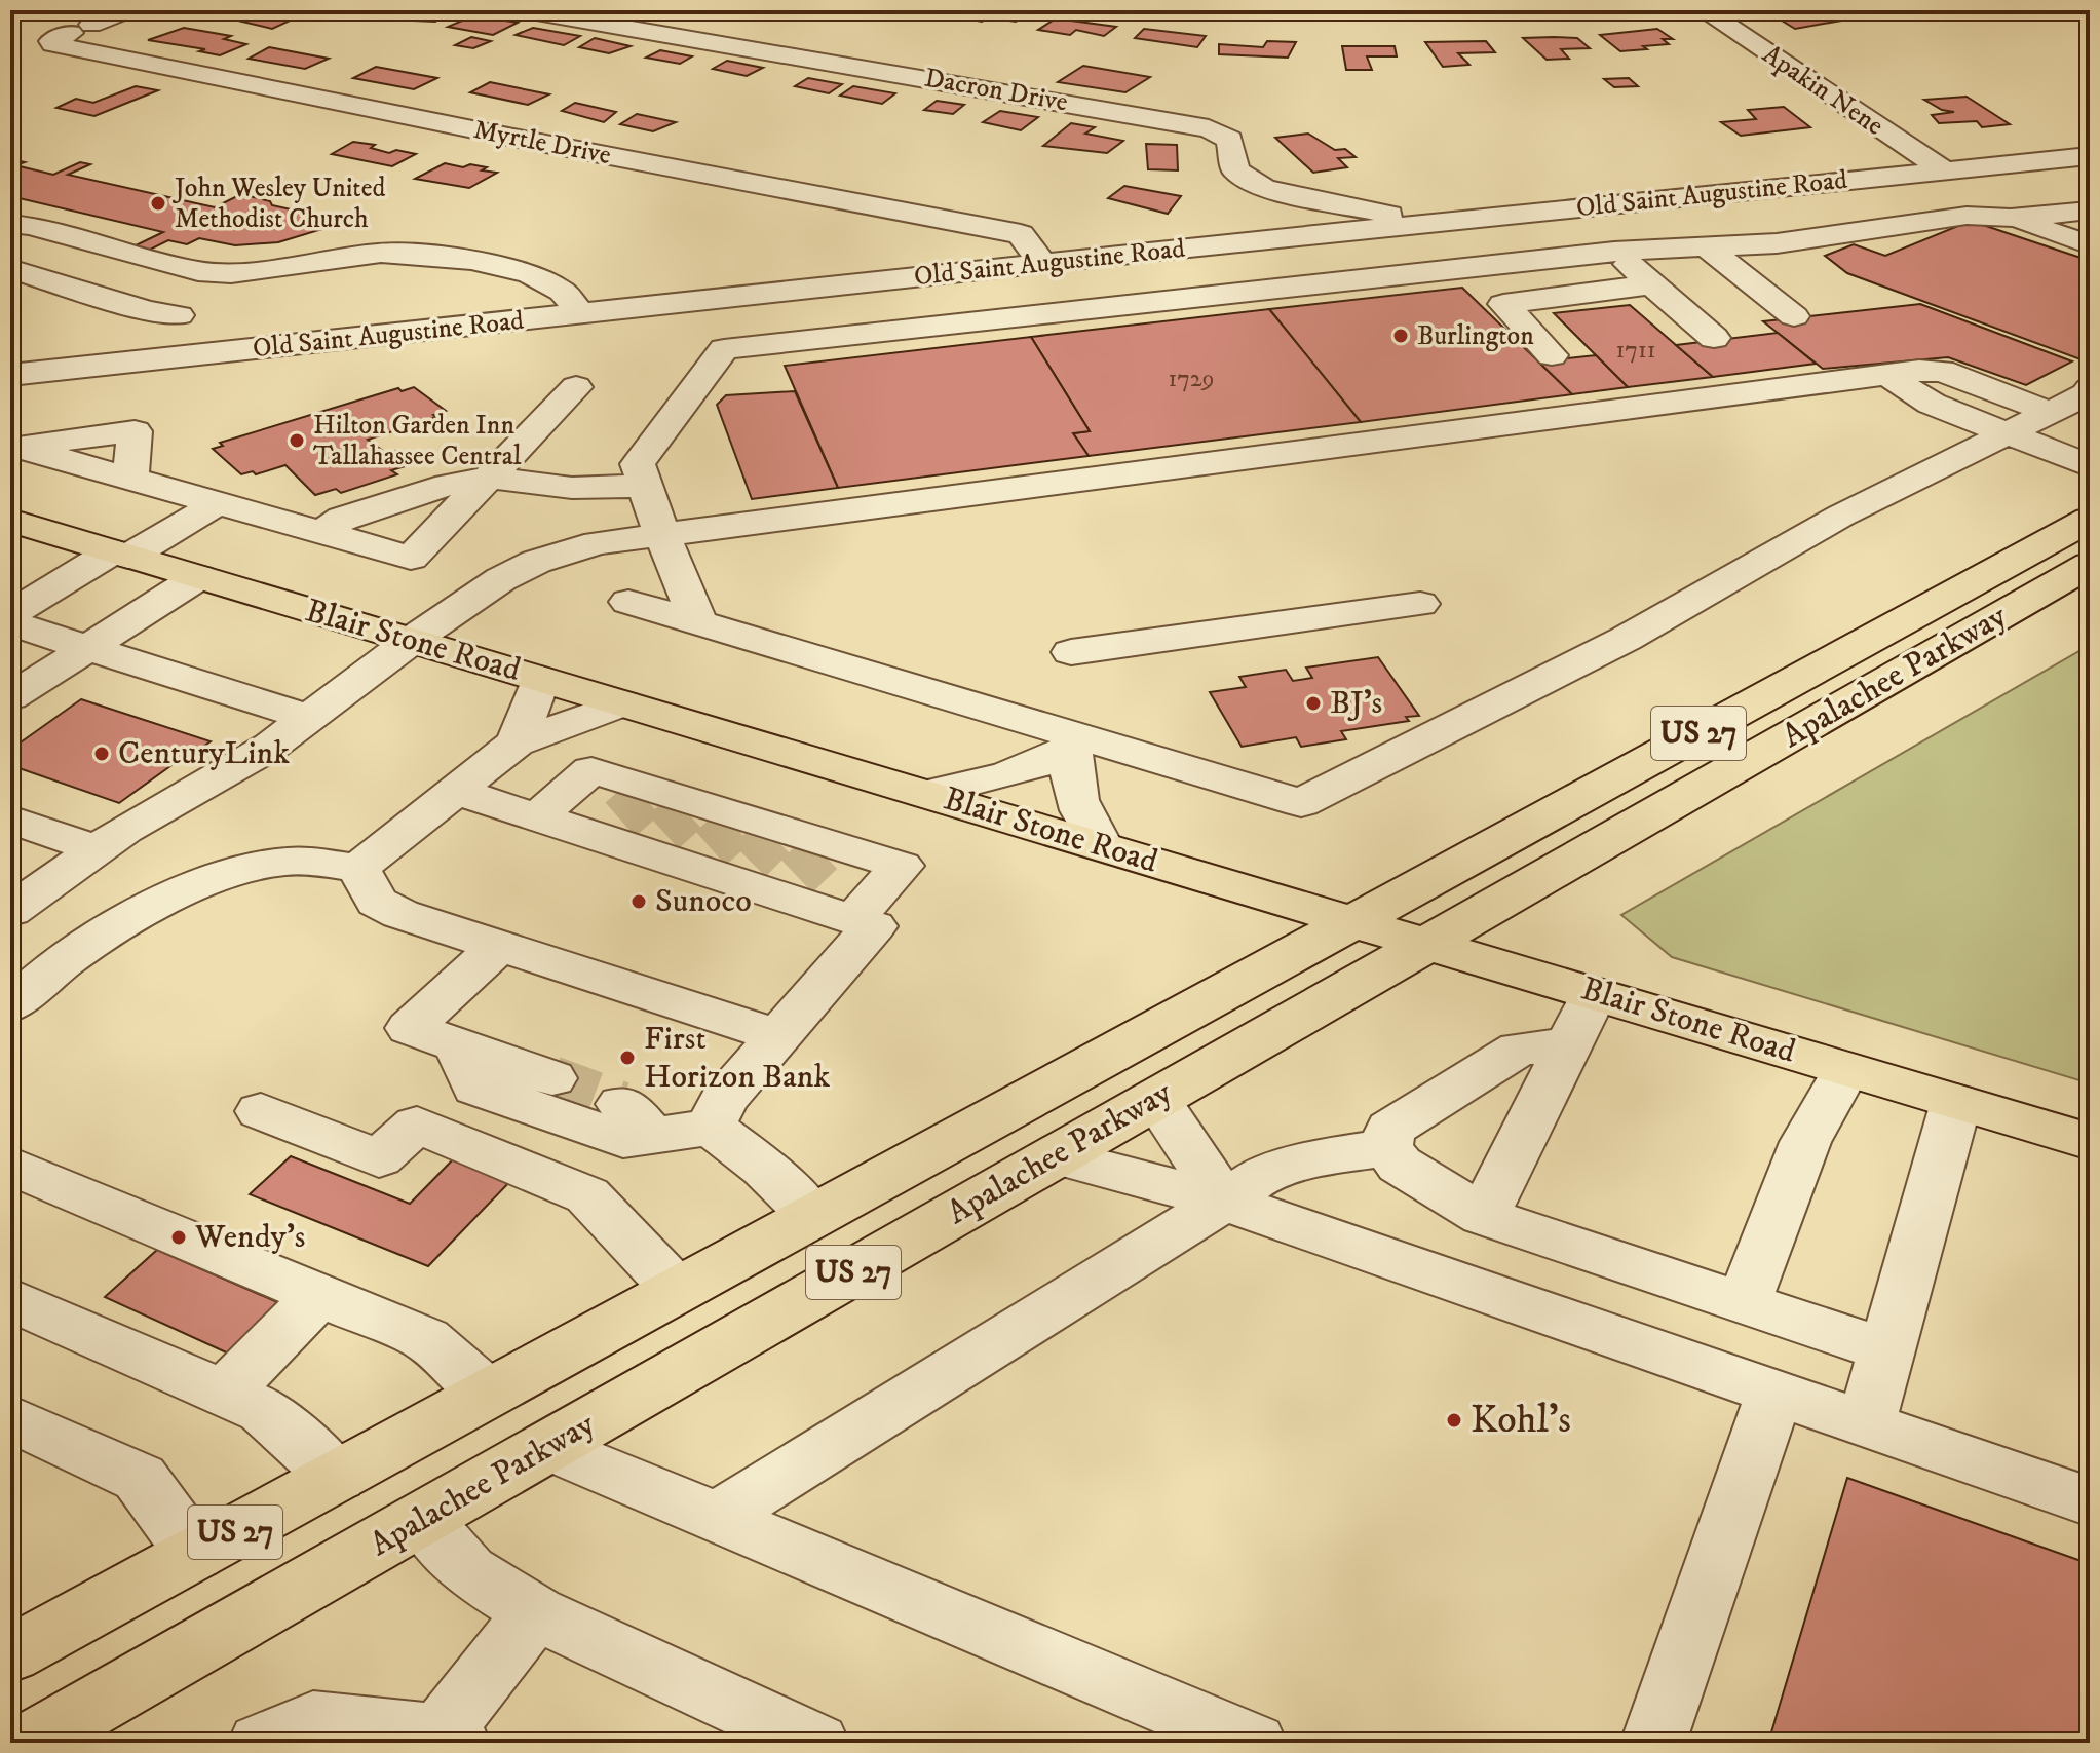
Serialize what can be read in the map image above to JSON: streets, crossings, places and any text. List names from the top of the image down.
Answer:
{
  "streets": {
    "main road": ["Blair Stone Road", "Apalachee Parkway", "US 27"],
    "street": [
      "Dacron Drive",
      "Apakin Nene",
      "Myrtle Drive",
      "Old Saint Augustine Road"
    ]
  },
  "crossings": [
    ["Dacron Drive", "Old Saint Augustine Road"],
    ["Apakin Nene", "Old Saint Augustine Road"],
    ["Myrtle Drive", "Old Saint Augustine Road"],
    ["Blair Stone Road", "Apalachee Parkway"]
  ],
  "places": [
    "John Wesley United Methodist Church",
    "Burlington",
    "Hilton Garden Inn Tallahassee Central",
    "BJ's",
    "CenturyLink",
    "Sunoco",
    "First Horizon Bank",
    "Wendy's",
    "Kohl's"
  ],
  "house_numbers": ["1711", "1729"]
}
